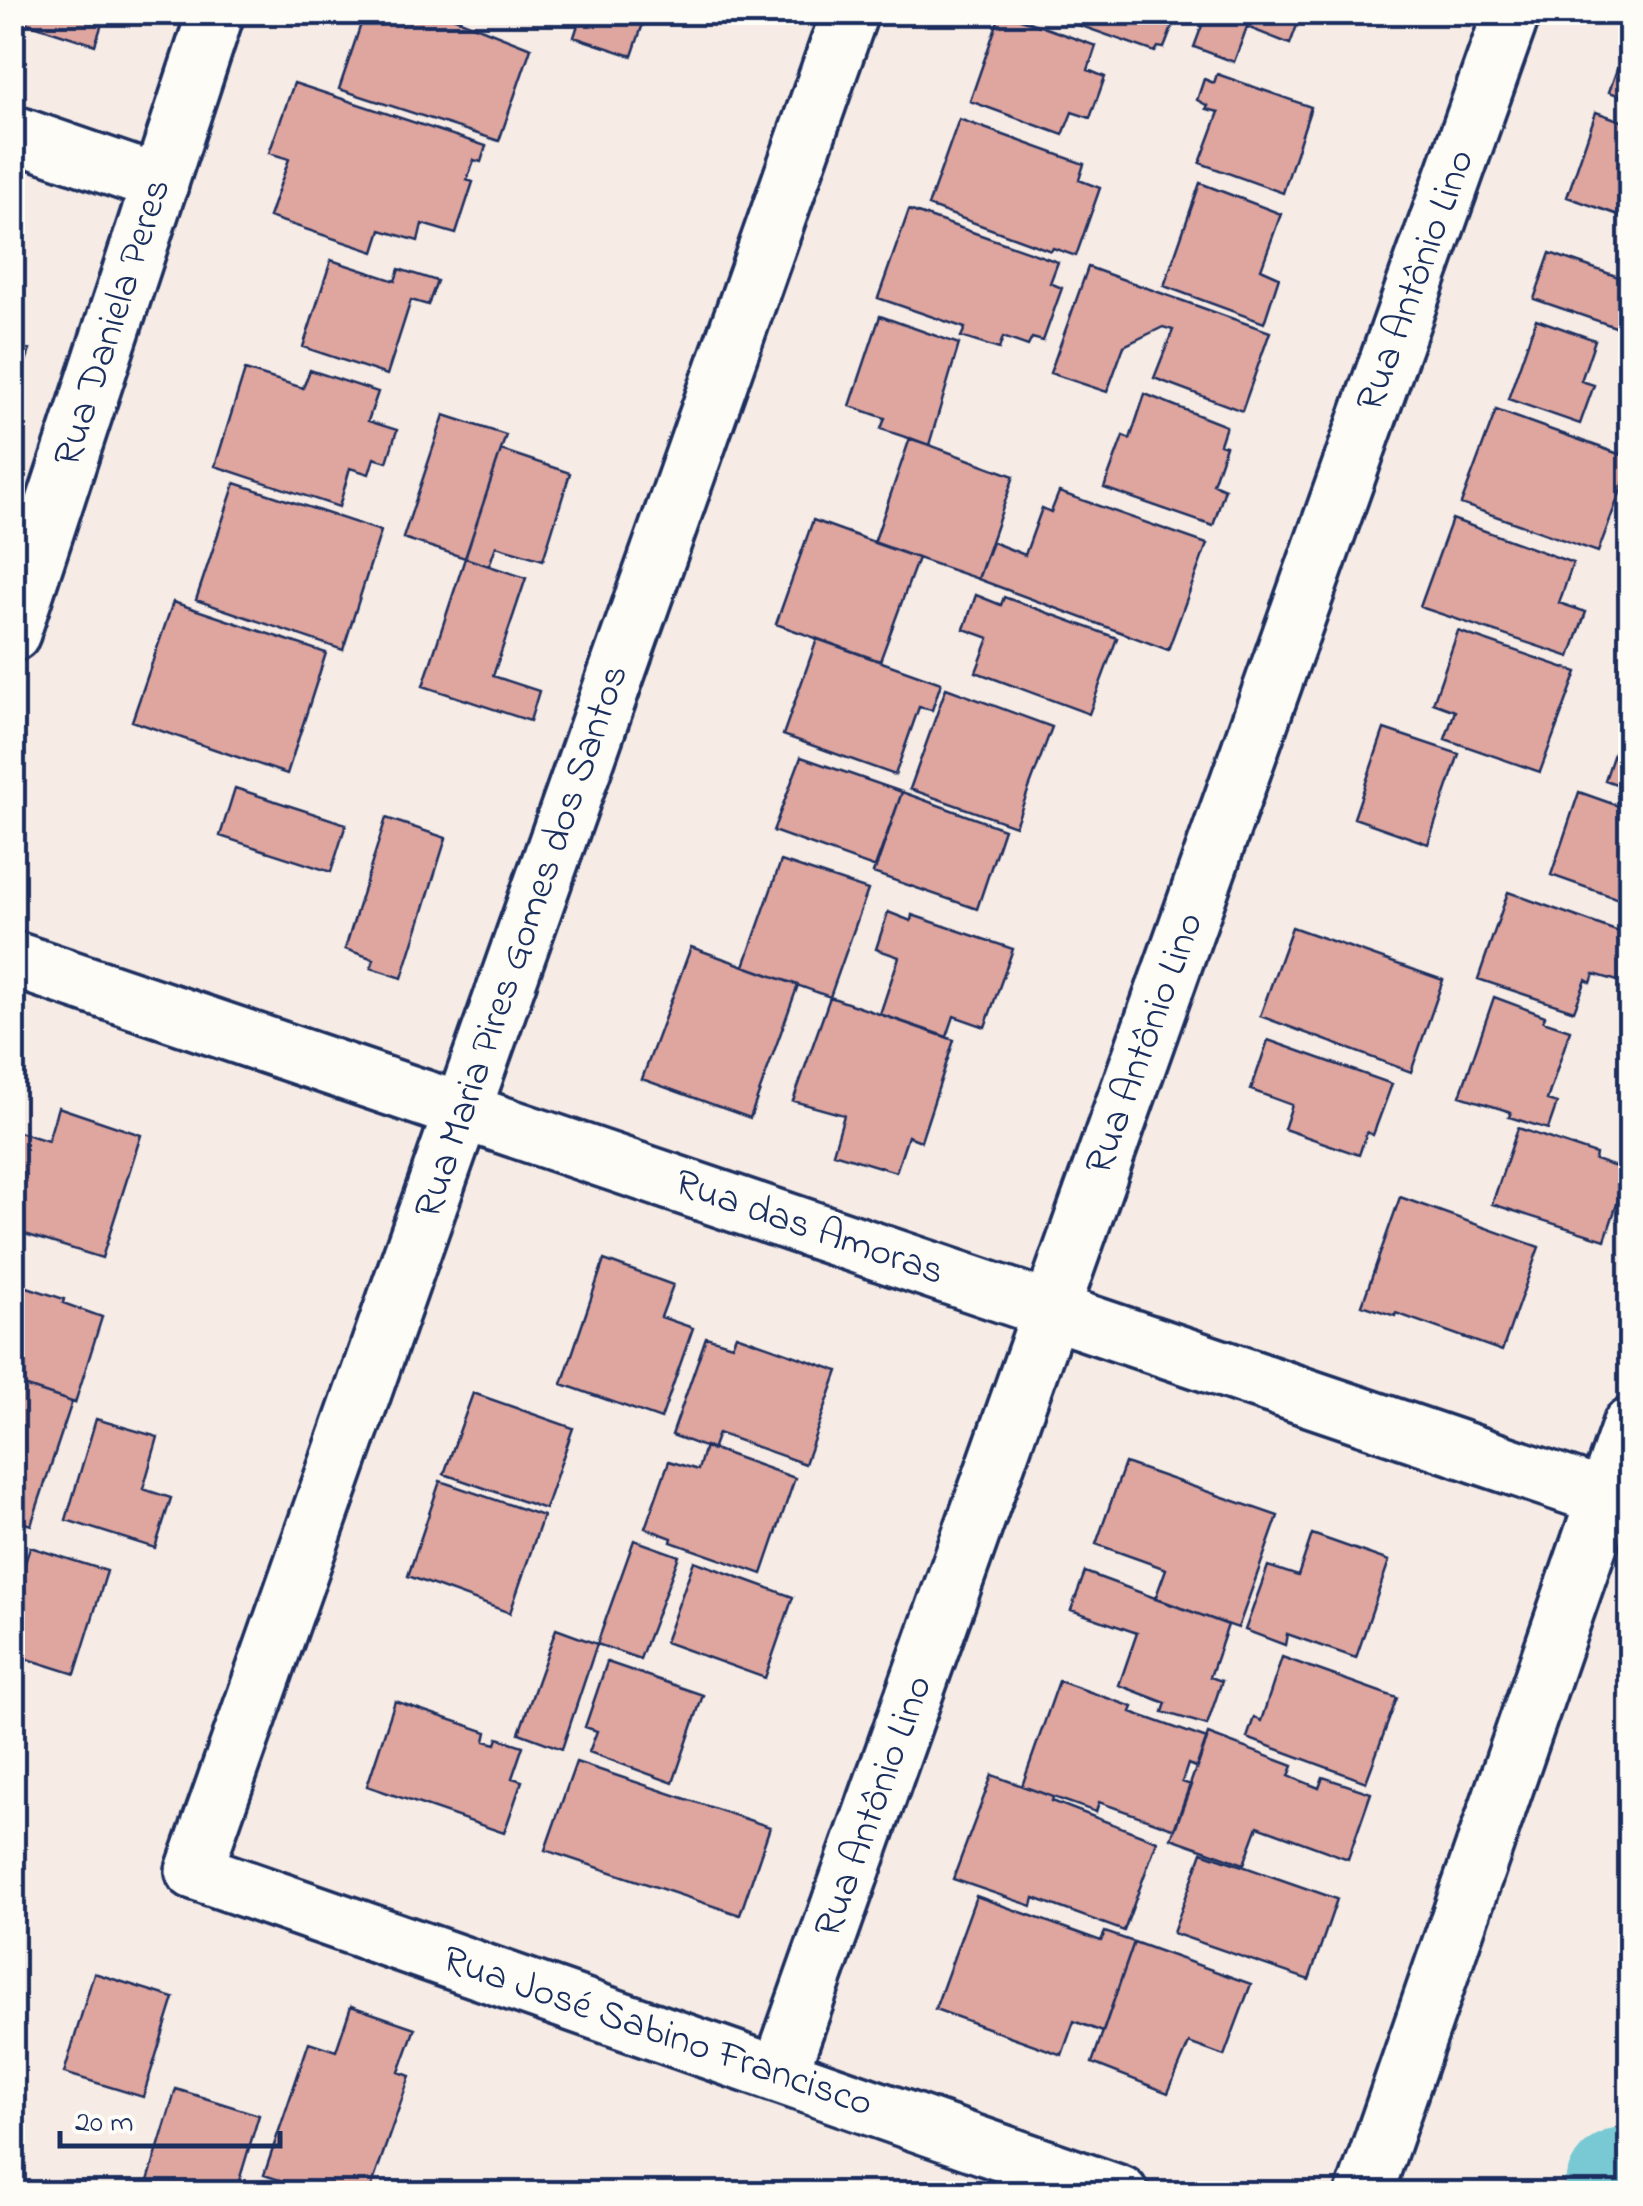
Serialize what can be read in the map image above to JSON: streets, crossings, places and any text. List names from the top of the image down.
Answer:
{
  "streets": {
    "street": [
      "Rua Antônio Lino",
      "Rua Daniela Peres",
      "Rua Maria Pires Gomes dos Santos",
      "Rua das Amoras",
      "Rua José Sabino Francisco"
    ]
  },
  "crossings": [
    ["Rua Antônio Lino", "Rua das Amoras"],
    ["Rua Antônio Lino", "Rua José Sabino Francisco"],
    ["Rua Maria Pires Gomes dos Santos", "Rua das Amoras"],
    ["Rua Maria Pires Gomes dos Santos", "Rua José Sabino Francisco"]
  ],
  "scale_bar": "20 m"
}
